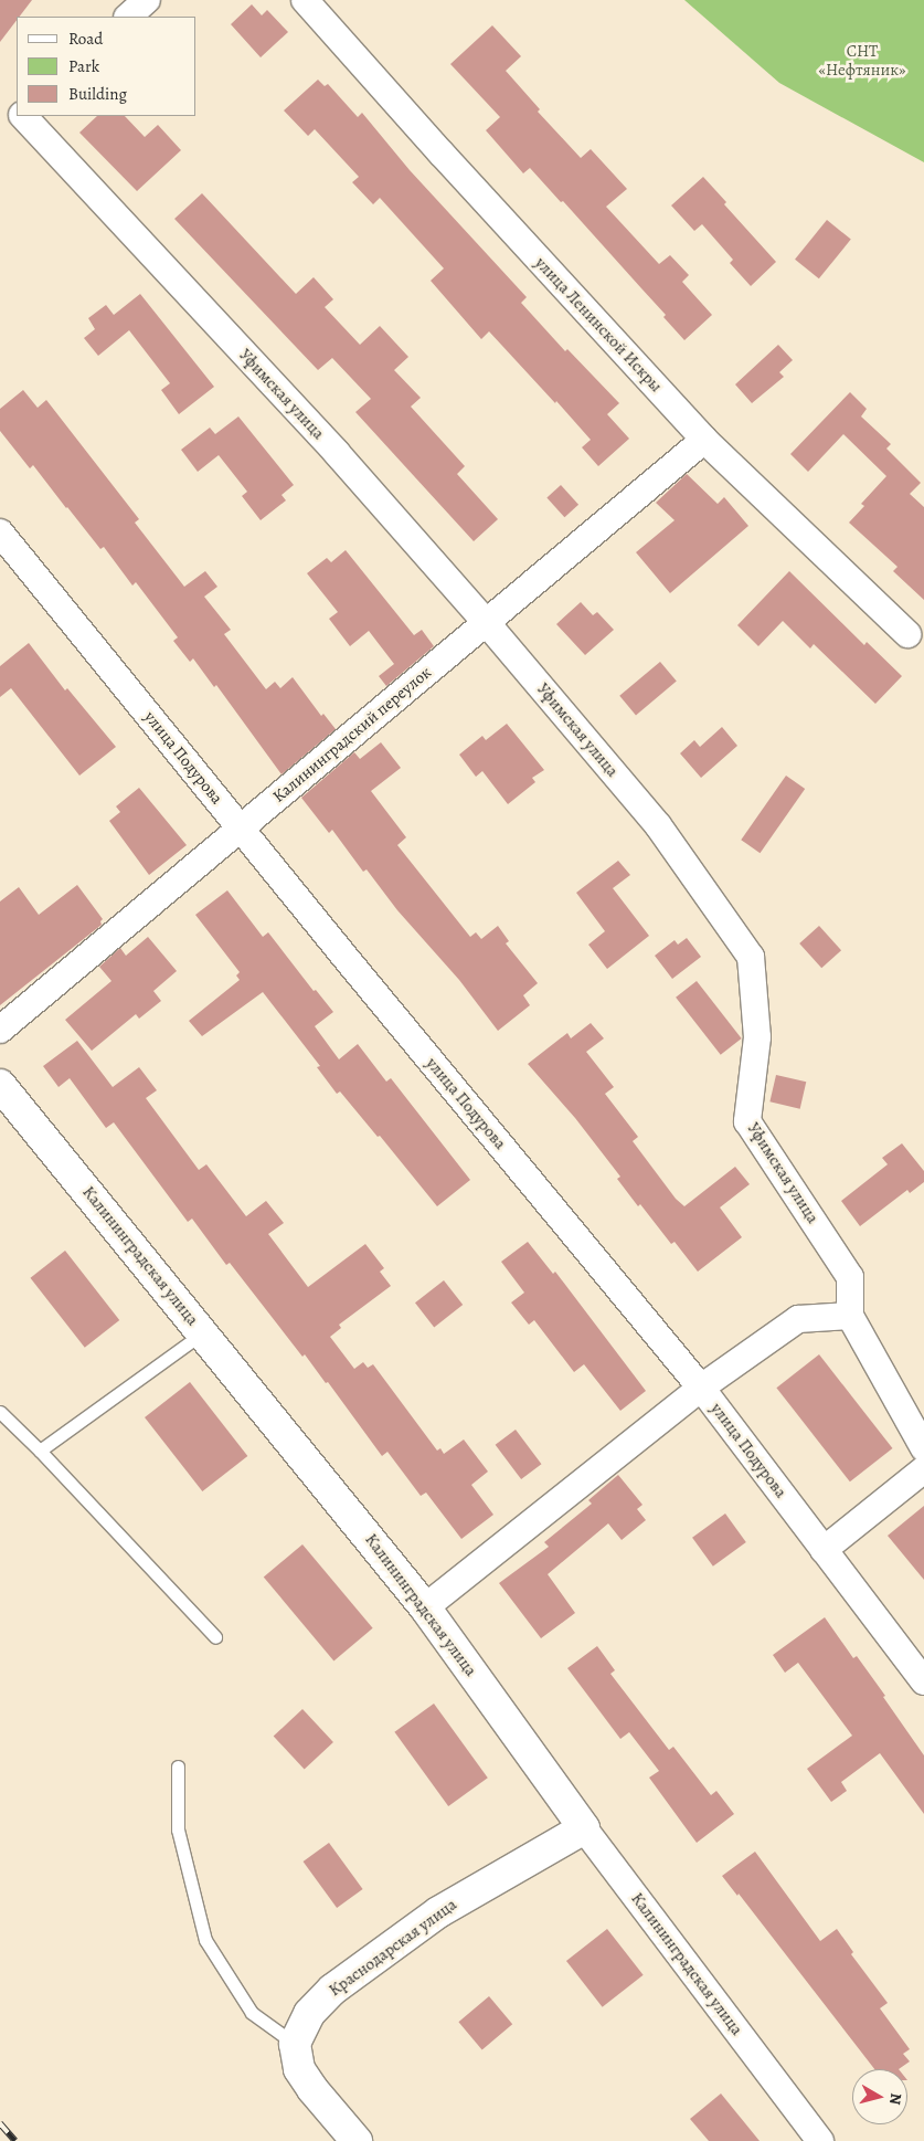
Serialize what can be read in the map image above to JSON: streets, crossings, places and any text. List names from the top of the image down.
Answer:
{
  "streets": {
    "street": [
      "улица Ленинской Искры",
      "Уфимская улица",
      "Калининградский переулок",
      "улица Подурова",
      "Калининградская улица",
      "Краснодарская улица"
    ]
  },
  "crossings": [
    ["улица Ленинской Искры", "Калининградский переулок"],
    ["Уфимская улица", "Калининградский переулок"],
    ["Калининградский переулок", "улица Подурова"],
    ["Калининградская улица", "Краснодарская улица"]
  ],
  "parks": ["СНТ «Нефтяник»"],
  "legend": ["Road", "Park", "Building"],
  "north": "right"
}
